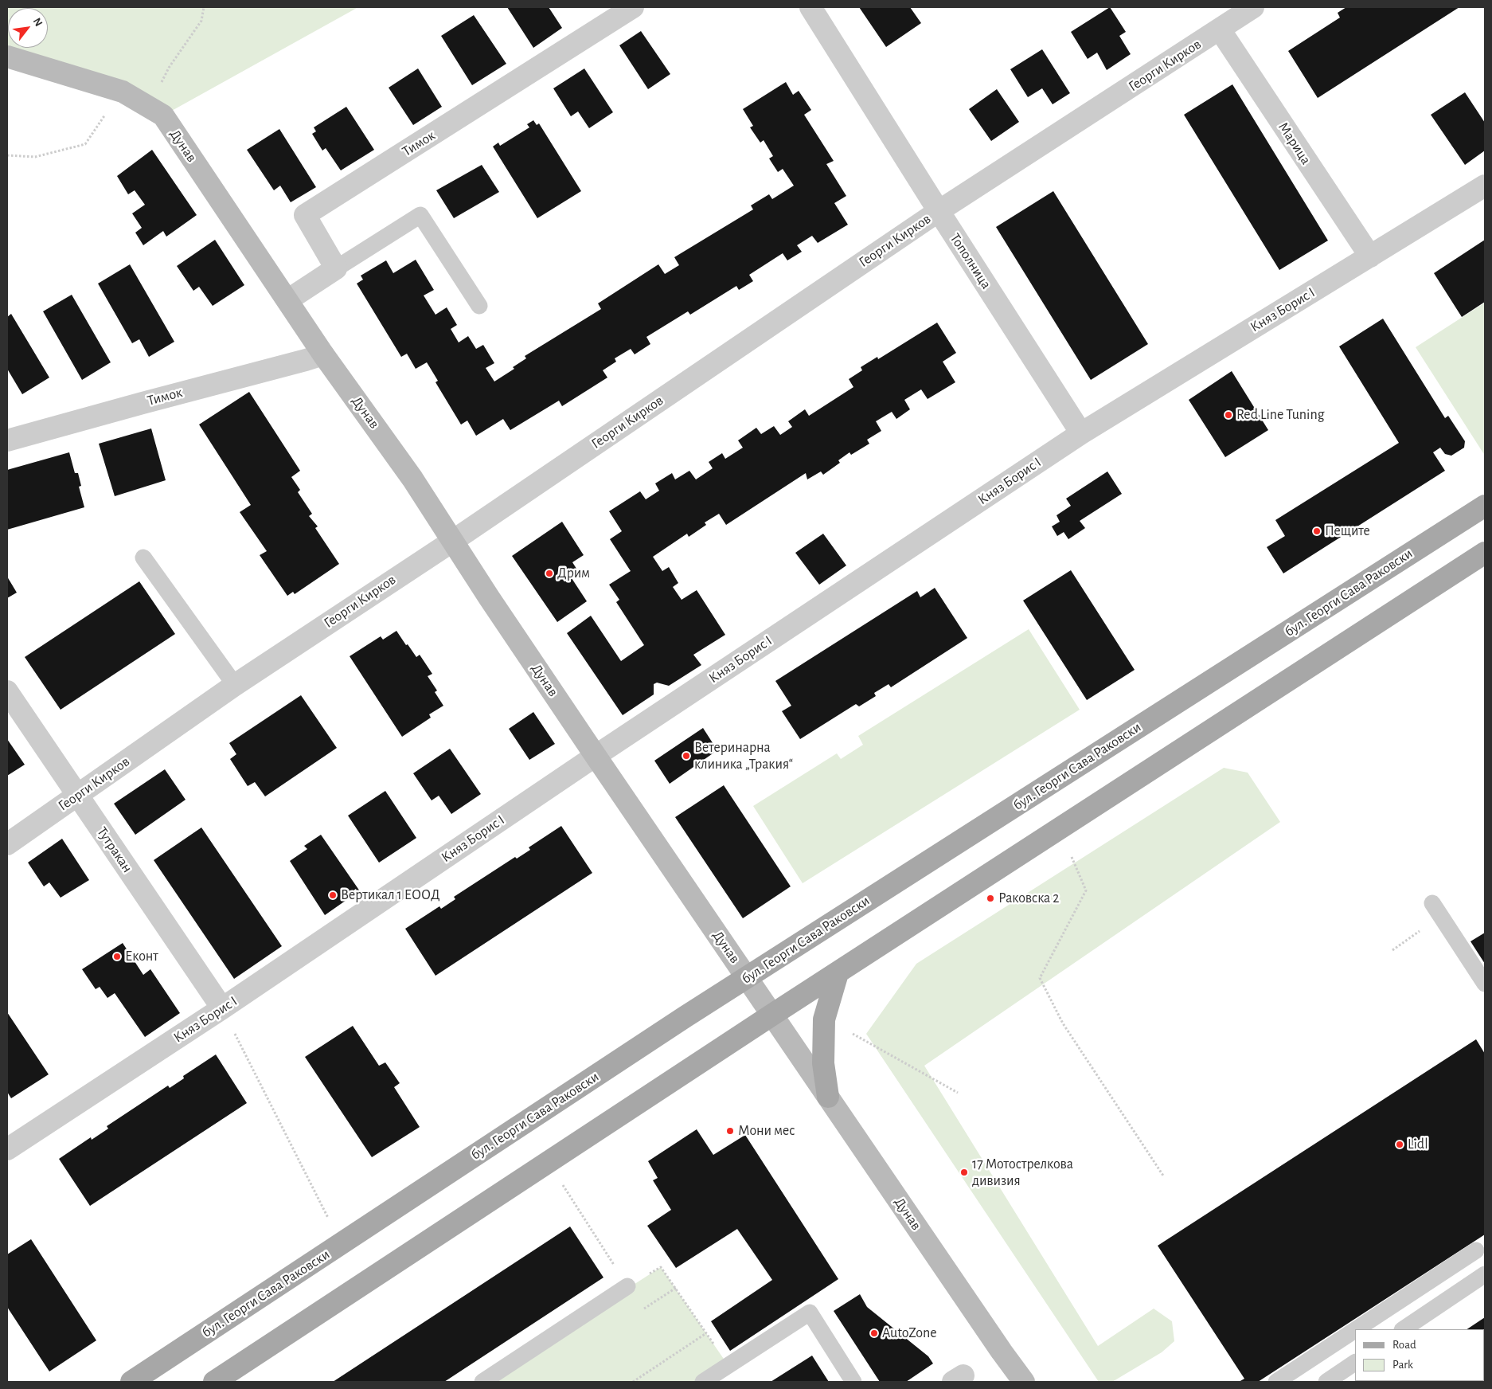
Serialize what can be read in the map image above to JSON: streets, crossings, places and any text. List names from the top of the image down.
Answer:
{
  "streets": {
    "main road": ["Дунав", "бул. Георги Сава Раковски"],
    "street": [
      "Георги Кирков",
      "Тимок",
      "Марица",
      "Тополница",
      "Княз Борис I",
      "Тутракан"
    ]
  },
  "crossings": [
    ["Георги Кирков", "Марица"],
    ["Георги Кирков", "Дунав"],
    ["Георги Кирков", "Тополница"],
    ["Георги Кирков", "Тутракан"],
    ["Тимок", "Дунав"],
    ["Марица", "Княз Борис I"],
    ["Дунав", "Княз Борис I"],
    ["Дунав", "бул. Георги Сава Раковски"],
    ["Тополница", "Княз Борис I"],
    ["Княз Борис I", "Тутракан"]
  ],
  "places": [
    "Red Line Tuning",
    "Пещите",
    "Дрим",
    "Ветеринарна клиника „Тракия“",
    "Вертикал 1 ЕООД",
    "Раковска 2",
    "Еконт",
    "Мони мес",
    "Lidl",
    "17 Мотострелкова дивизия",
    "AutoZone"
  ],
  "legend": ["Road", "Park"],
  "north": "top right"
}
